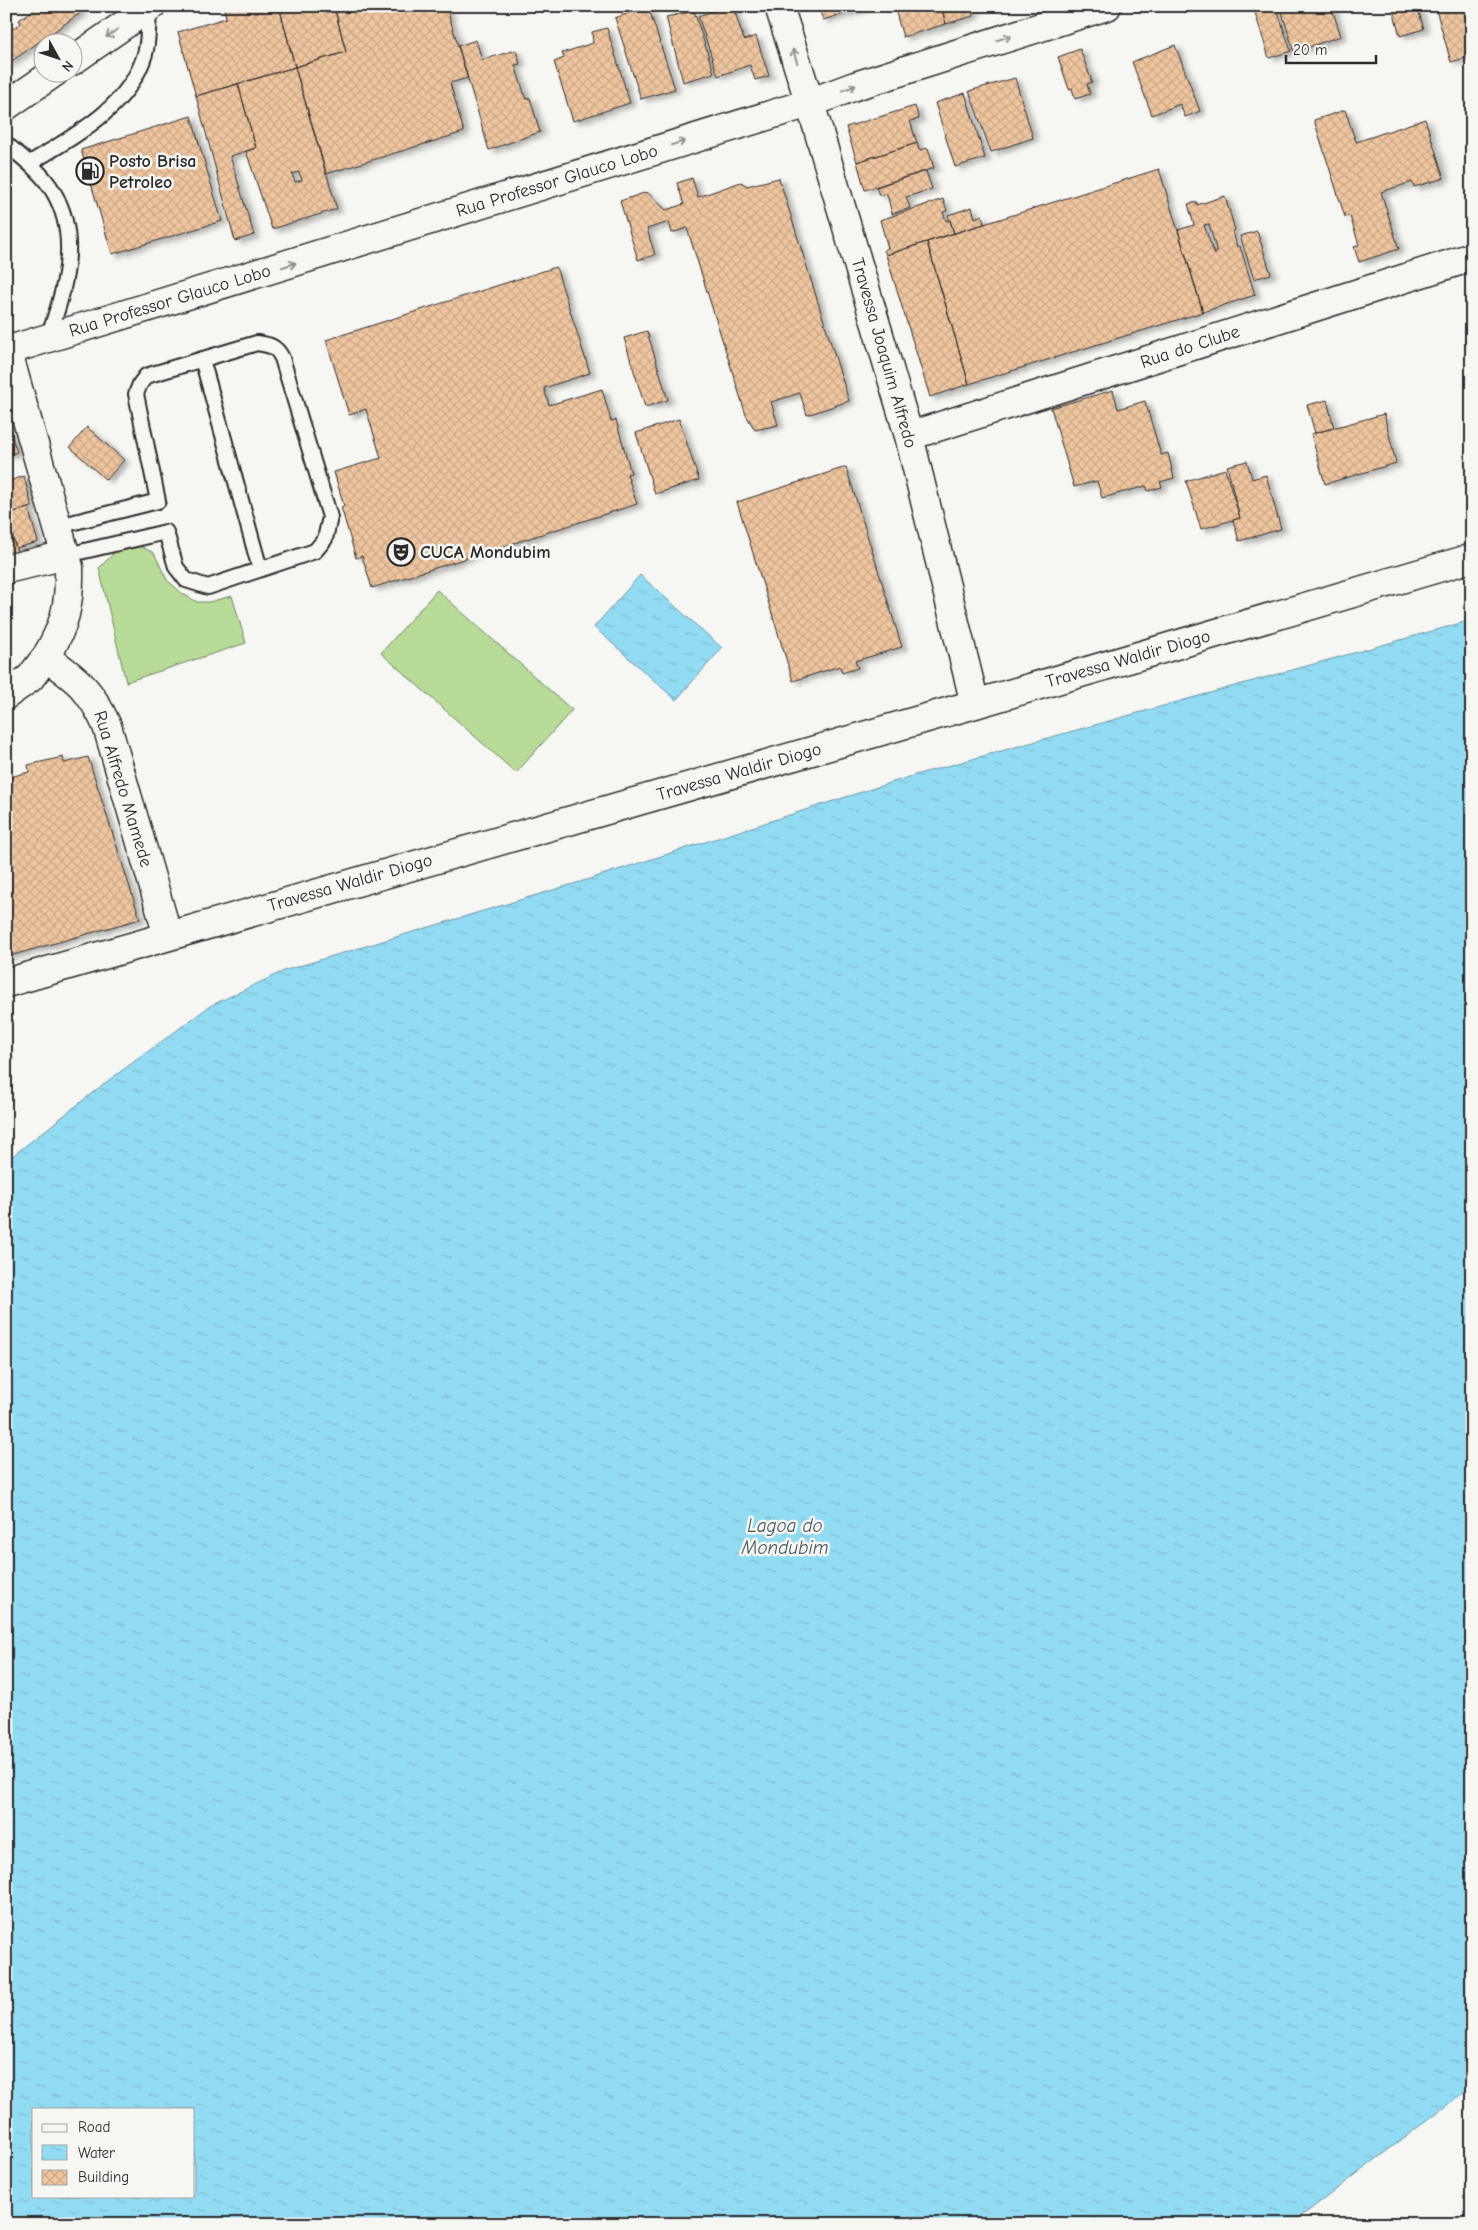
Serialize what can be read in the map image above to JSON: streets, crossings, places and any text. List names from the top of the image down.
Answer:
{
  "streets": {
    "street": [
      "Rua Professor Glauco Lobo",
      "Rua do Clube",
      "Travessa Joaquim Alfredo",
      "Travessa Waldir Diogo",
      "Rua Alfredo Mamede"
    ]
  },
  "crossings": [
    ["Rua Professor Glauco Lobo", "Travessa Joaquim Alfredo"],
    ["Rua do Clube", "Travessa Joaquim Alfredo"],
    ["Travessa Joaquim Alfredo", "Travessa Waldir Diogo"],
    ["Travessa Waldir Diogo", "Rua Alfredo Mamede"]
  ],
  "one_way": ["Rua Professor Glauco Lobo"],
  "water": ["Lagoa do Mondubim"],
  "places": {
    "fuel station": ["Posto Brisa Petroleo"],
    "theatre": ["CUCA Mondubim"]
  },
  "legend": ["Road", "Water", "Building"],
  "scale_bar": "20 m",
  "north": "bottom right"
}
